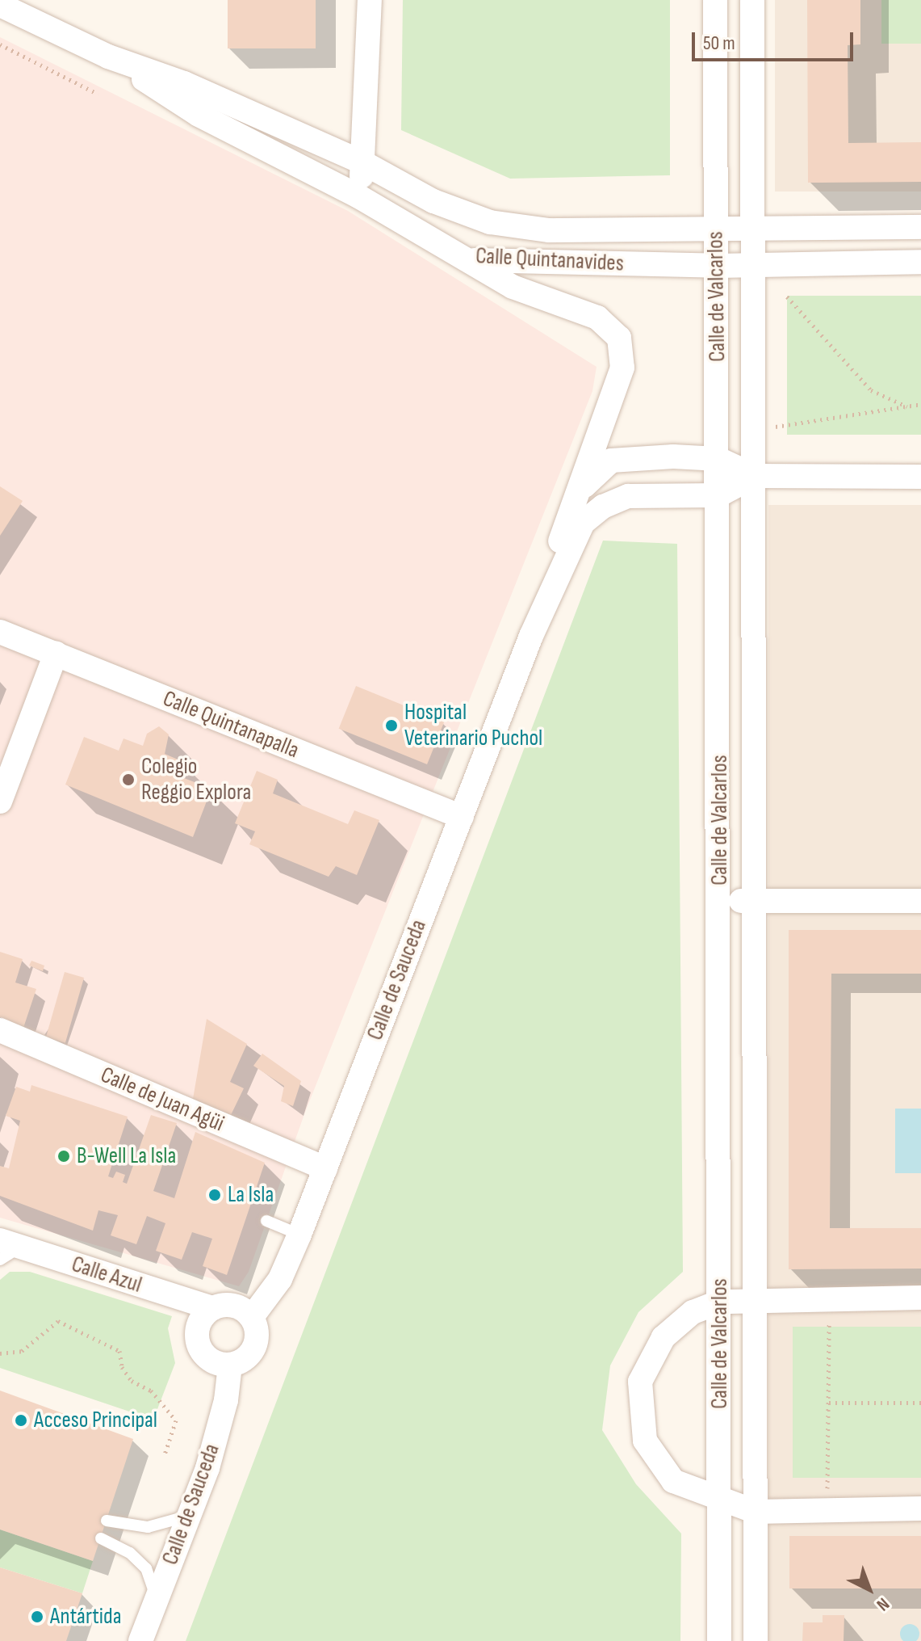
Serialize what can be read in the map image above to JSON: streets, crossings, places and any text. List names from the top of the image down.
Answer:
{
  "streets": {
    "street": [
      "Calle Quintanavides",
      "Calle de Valcarlos",
      "Calle Quintanapalla",
      "Calle de Sauceda",
      "Calle de Juan Agüi",
      "Calle Azul"
    ]
  },
  "crossings": [
    ["Calle Quintanavides", "Calle de Valcarlos"],
    ["Calle Quintanavides", "Calle de Sauceda"],
    ["Calle de Valcarlos", "Calle de Sauceda"],
    ["Calle Quintanapalla", "Calle de Sauceda"],
    ["Calle de Sauceda", "Calle de Juan Agüi"],
    ["Calle de Sauceda", "Calle Azul"]
  ],
  "places": [
    "Hospital Veterinario Puchol",
    "Colegio Reggio Explora",
    "B-Well La Isla",
    "La Isla",
    "Acceso Principal",
    "Antártida"
  ],
  "scale_bar": "50 m",
  "north": "bottom right"
}
